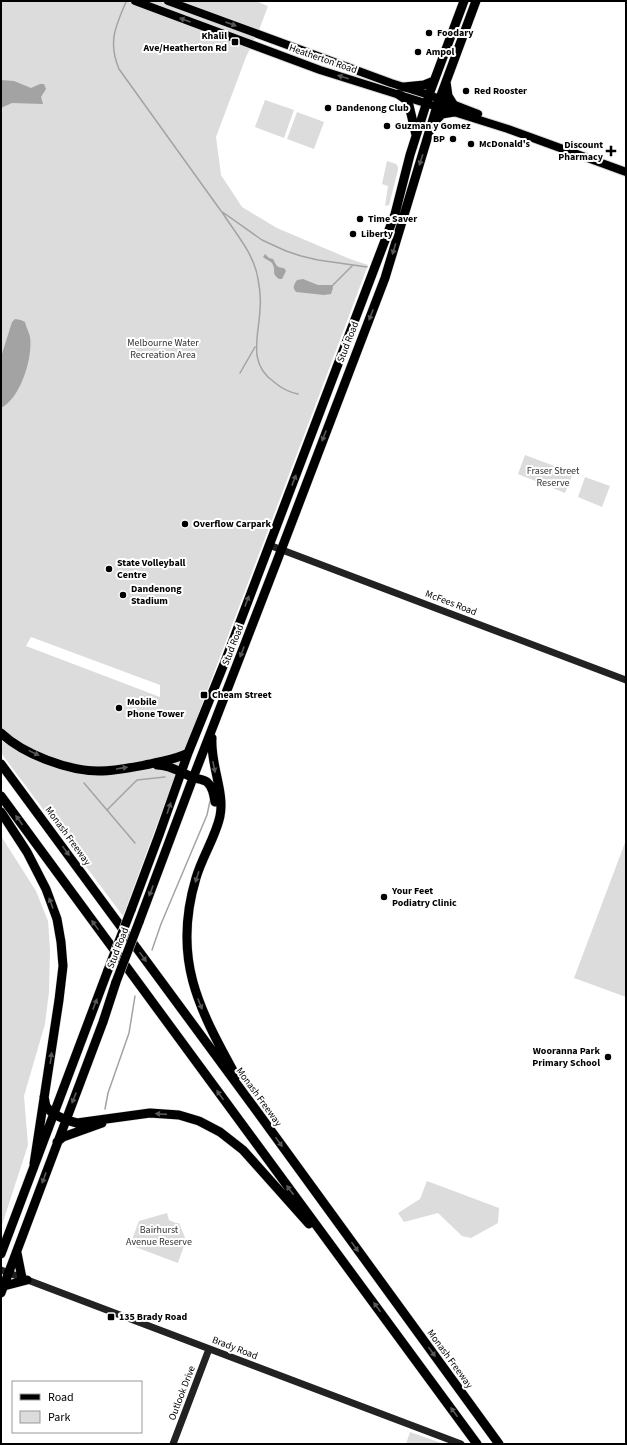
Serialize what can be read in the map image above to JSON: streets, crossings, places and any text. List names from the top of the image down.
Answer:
{
  "streets": {
    "highway": ["Stud Road", "Monash Freeway"],
    "main road": ["Heatherton Road"],
    "street": ["McFees Road", "Brady Road", "Outlook Drive"]
  },
  "crossings": [
    ["Heatherton Road", "Stud Road"],
    ["Stud Road", "McFees Road"],
    ["Stud Road", "Brady Road"],
    ["Brady Road", "Outlook Drive"]
  ],
  "parks": ["Melbourne Water Recreation Area", "Fraser Street Reserve", "Bairhurst Avenue Reserve"],
  "places": {
    "other": [
      "Foodary",
      "Ampol",
      "Red Rooster",
      "Dandenong Club",
      "Guzman y Gomez",
      "BP",
      "McDonald's",
      "Time Saver",
      "Liberty",
      "Overflow Carpark",
      "State Volleyball Centre",
      "Dandenong Stadium",
      "Mobile Phone Tower",
      "Your Feet Podiatry Clinic",
      "Wooranna Park Primary School"
    ],
    "transit": ["Khalil Ave/Heatherton Rd", "Cheam Street", "135 Brady Road"],
    "health": ["Discount Pharmacy"]
  },
  "legend": ["Road", "Park"]
}
